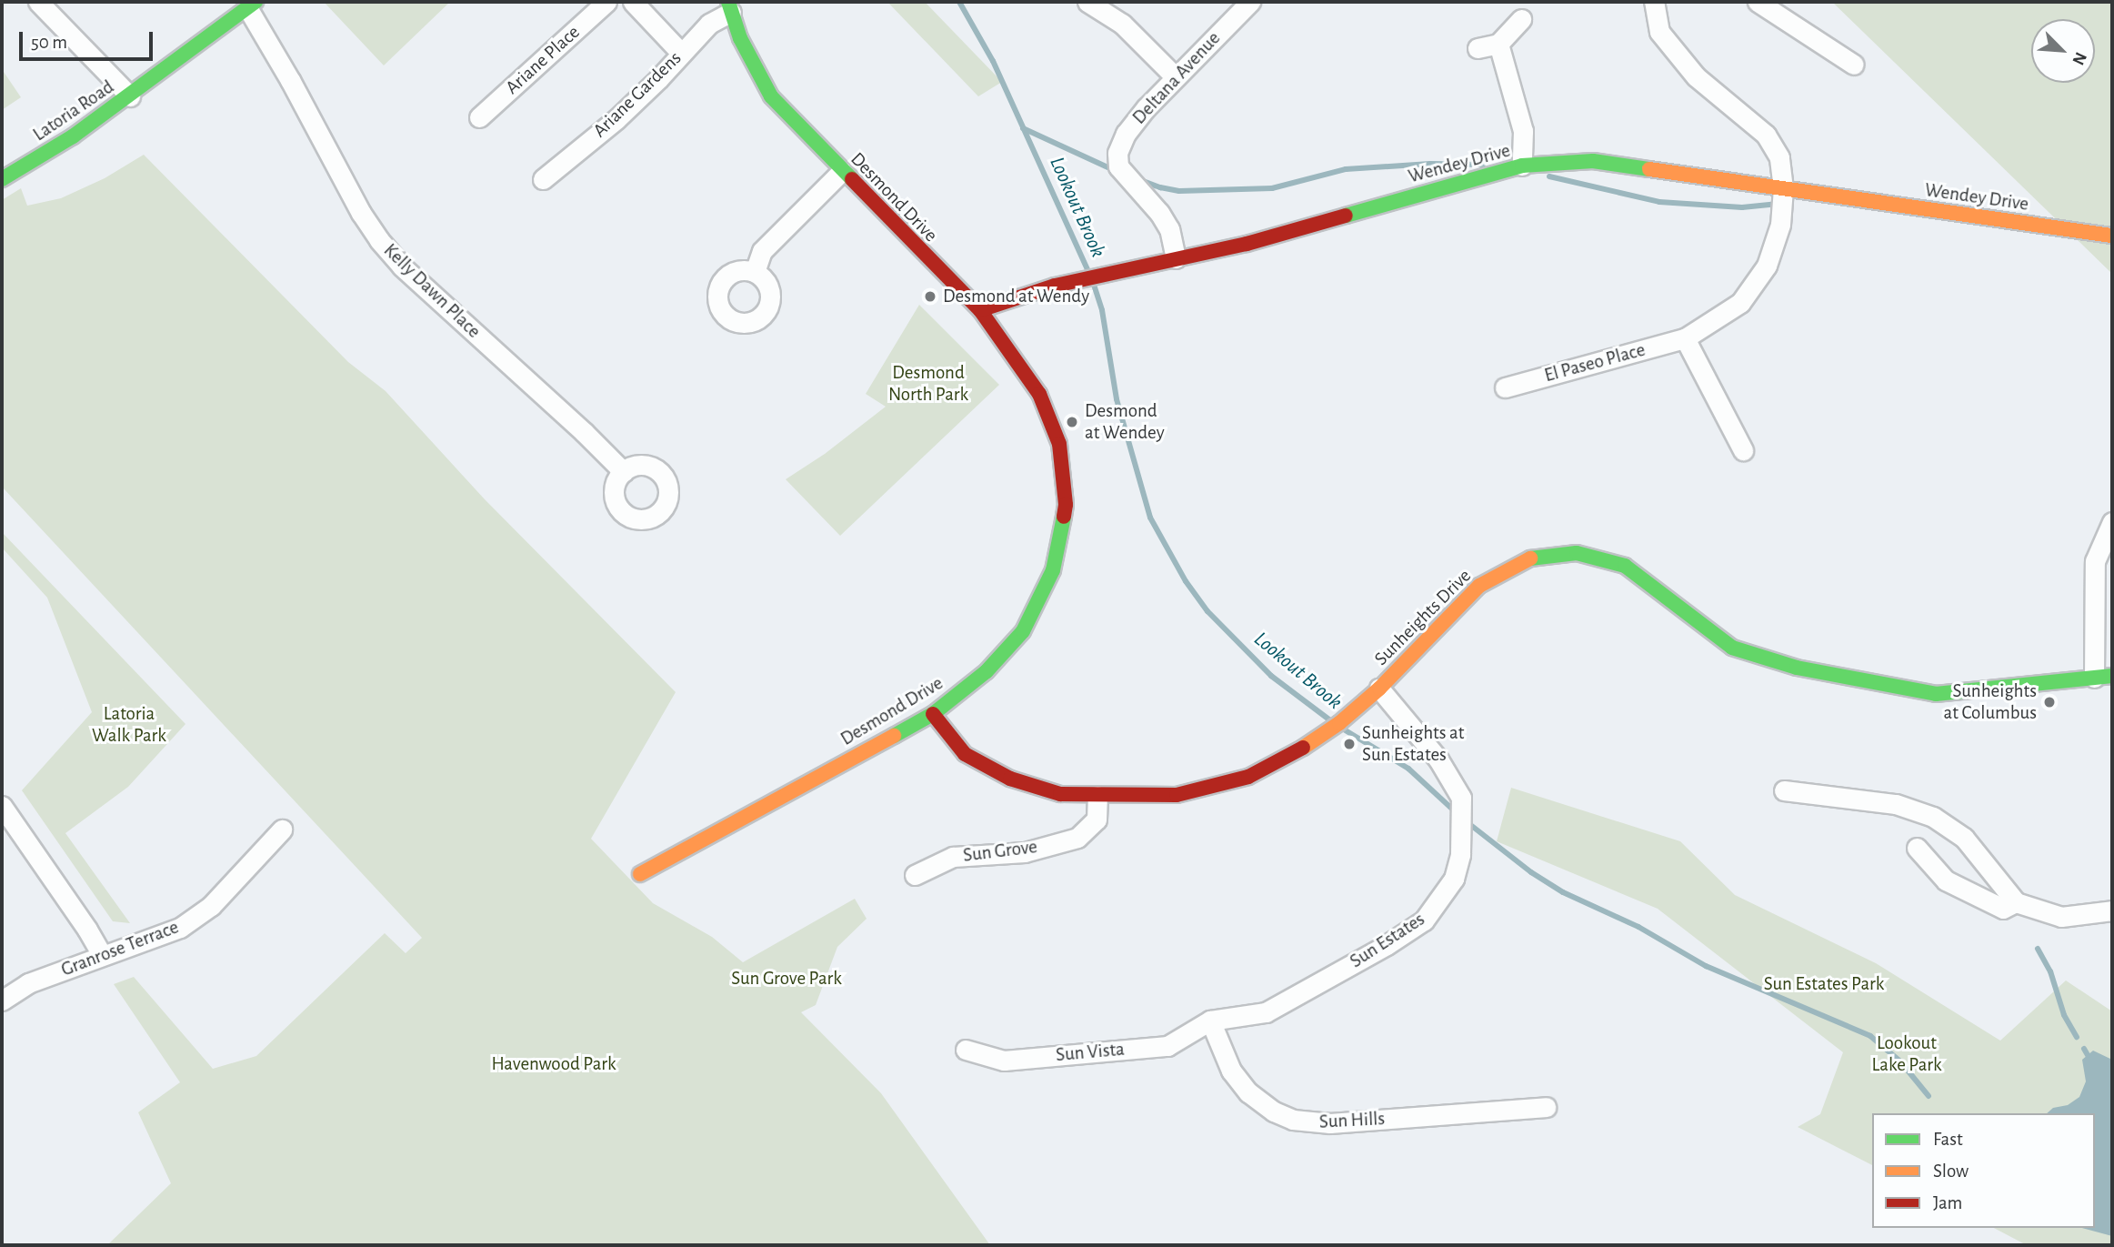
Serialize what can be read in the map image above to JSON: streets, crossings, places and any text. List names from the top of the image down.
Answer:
{
  "streets": {
    "street": [
      "Ariane Place",
      "Deltana Avenue",
      "Ariane Gardens",
      "Latoria Road",
      "Wendey Drive",
      "Desmond Drive",
      "Kelly Dawn Place",
      "El Paseo Place",
      "Sunheights Drive",
      "Sun Grove",
      "Sun Estates",
      "Granrose Terrace",
      "Sun Vista",
      "Sun Hills"
    ]
  },
  "crossings": [
    ["Deltana Avenue", "Wendey Drive"],
    ["Ariane Gardens", "Desmond Drive"],
    ["Latoria Road", "Kelly Dawn Place"],
    ["Wendey Drive", "Desmond Drive"],
    ["Wendey Drive", "El Paseo Place"],
    ["Desmond Drive", "Sunheights Drive"],
    ["Sunheights Drive", "Sun Grove"],
    ["Sunheights Drive", "Sun Estates"],
    ["Sun Estates", "Sun Vista"],
    ["Sun Estates", "Sun Hills"],
    ["Sun Vista", "Sun Hills"]
  ],
  "water": ["Lookout Brook"],
  "parks": [
    "Desmond North Park",
    "Latoria Walk Park",
    "Sun Grove Park",
    "Sun Estates Park",
    "Lookout Lake Park",
    "Havenwood Park"
  ],
  "places": [
    "Desmond at Wendy",
    "Desmond at Wendey",
    "Sunheights at Columbus",
    "Sunheights at Sun Estates"
  ],
  "legend": ["Fast", "Slow", "Jam"],
  "scale_bar": "50 m",
  "north": "bottom right"
}
